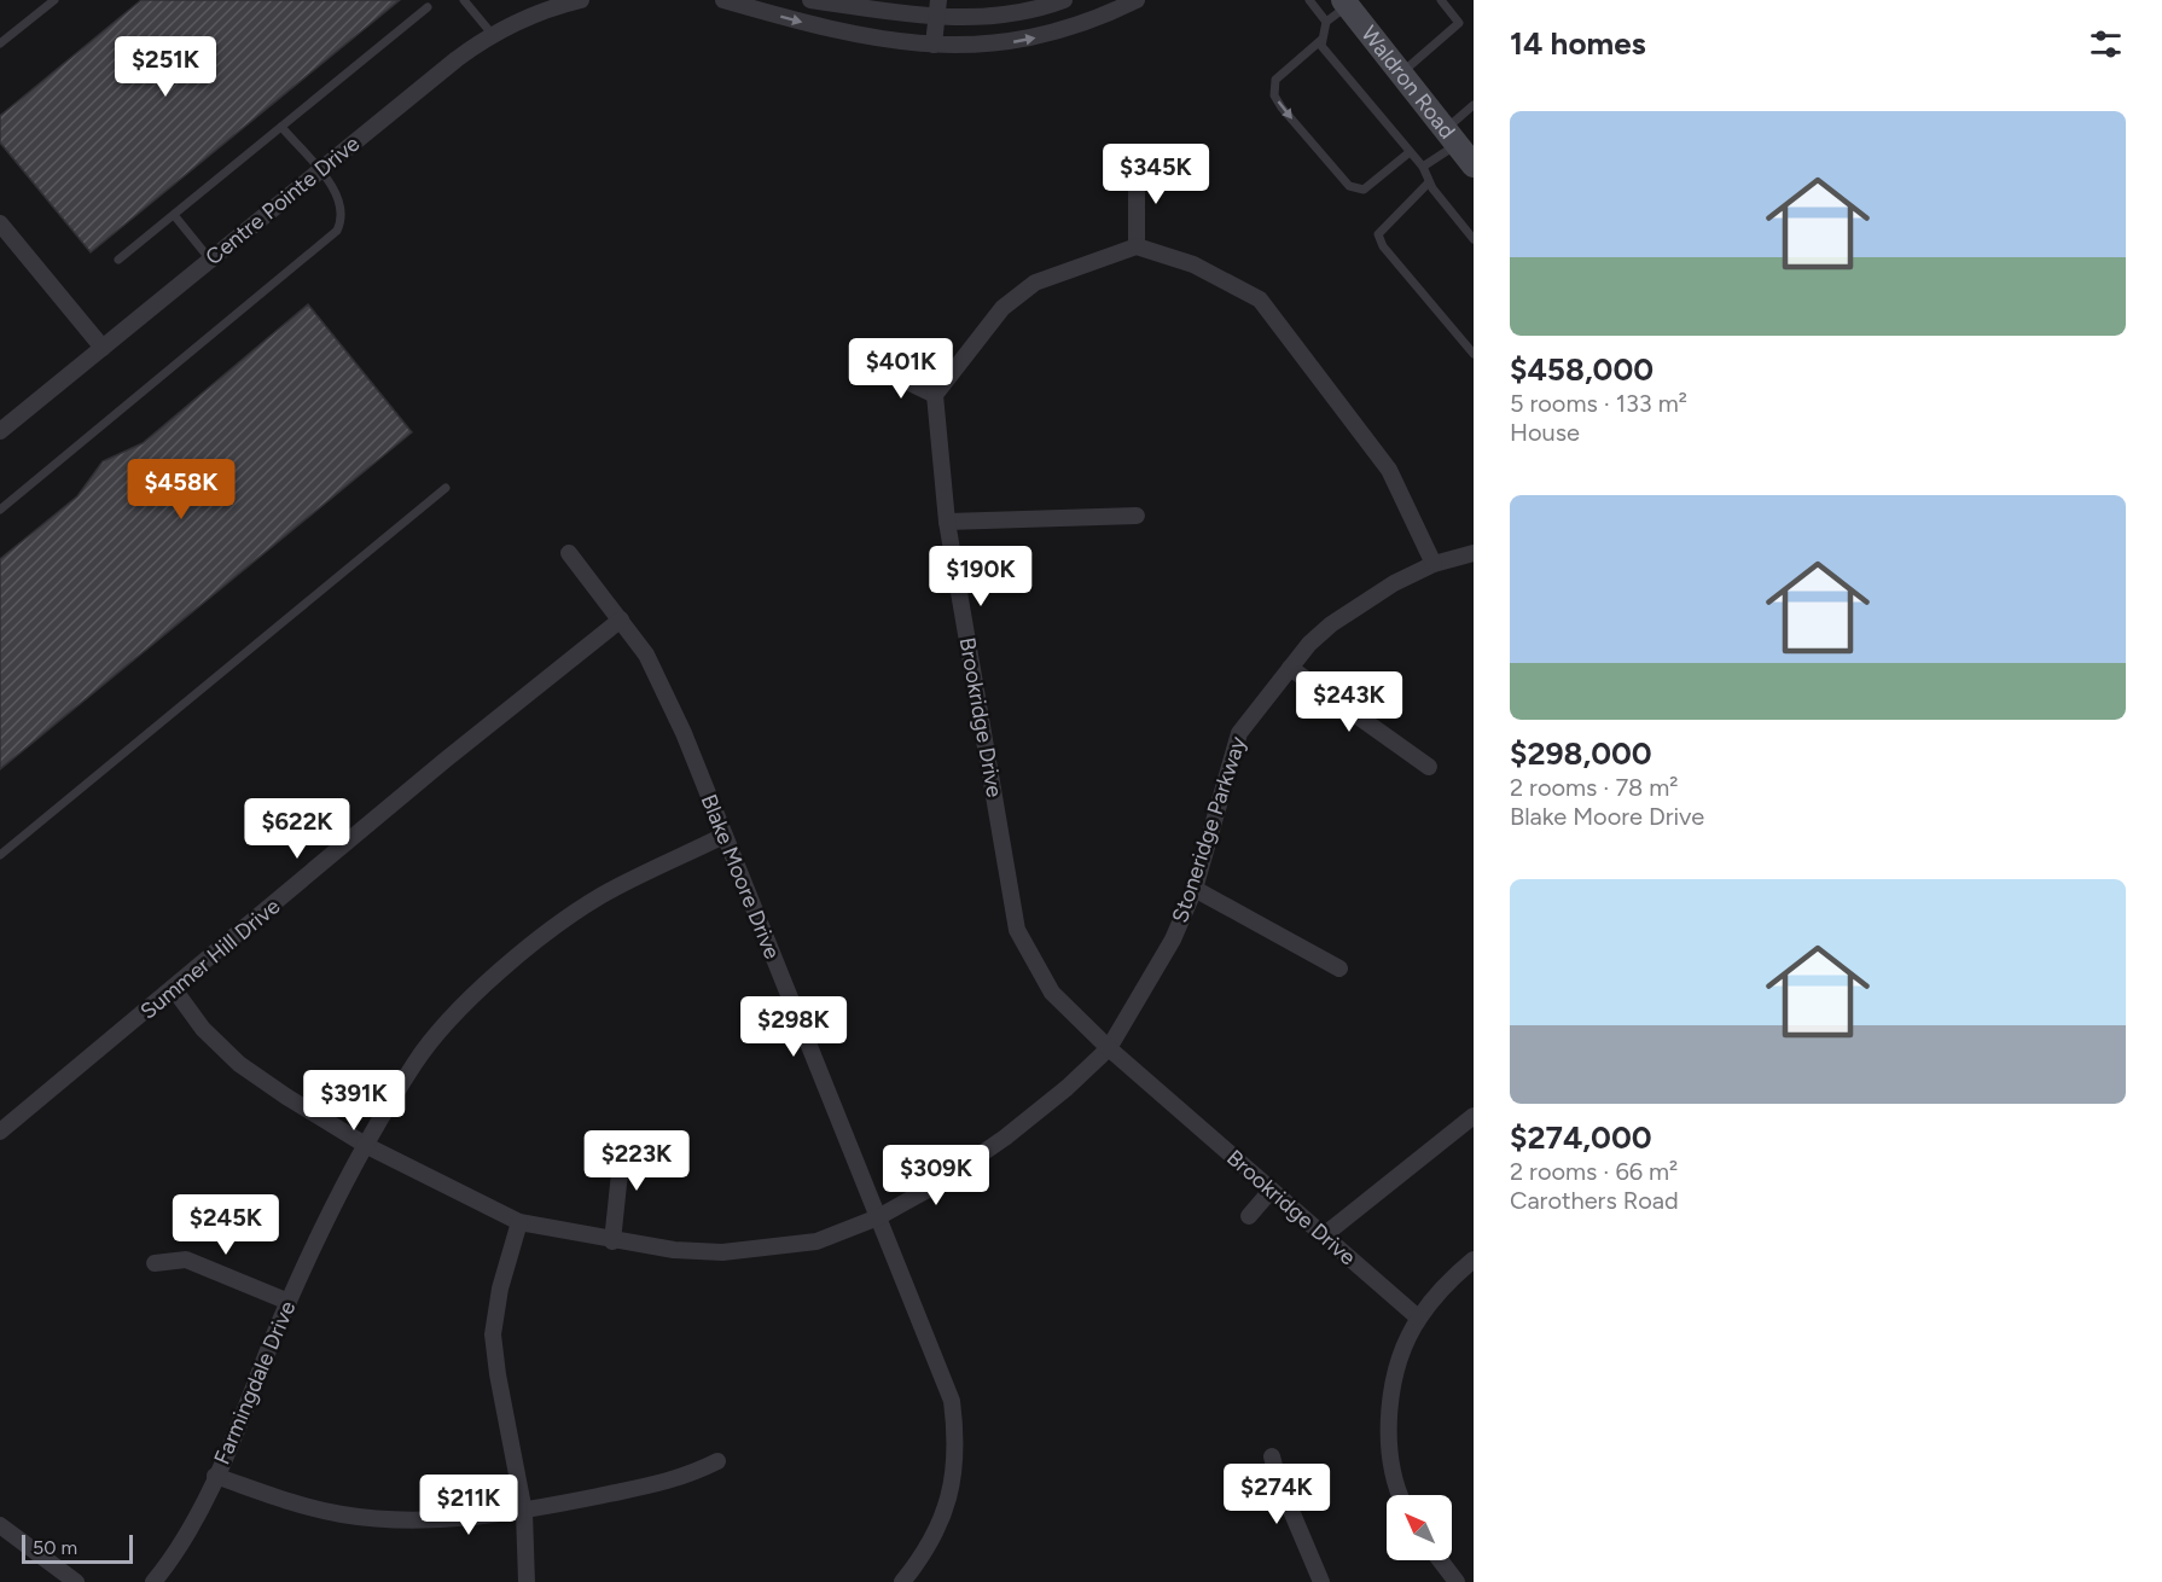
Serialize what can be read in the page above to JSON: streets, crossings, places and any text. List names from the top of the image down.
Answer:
{
  "streets": {
    "main road": ["Waldron Road"],
    "street": [
      "Centre Pointe Drive",
      "Brookridge Drive",
      "Stoneridge Parkway",
      "Blake Moore Drive",
      "Summer Hill Drive",
      "Farmingdale Drive"
    ]
  },
  "crossings": [
    ["Brookridge Drive", "Stoneridge Parkway"],
    ["Stoneridge Parkway", "Blake Moore Drive"],
    ["Stoneridge Parkway", "Summer Hill Drive"],
    ["Stoneridge Parkway", "Farmingdale Drive"],
    ["Blake Moore Drive", "Summer Hill Drive"],
    ["Blake Moore Drive", "Farmingdale Drive"]
  ],
  "scale_bar": "50 m",
  "north": "top left",
  "page": {
    "heading": "14 homes",
    "price": [
      "$251K",
      "$345K",
      "$401K",
      "$458K",
      "$190K",
      "$243K",
      "$622K",
      "$298K",
      "$391K",
      "$223K",
      "$309K",
      "$245K",
      "$274K",
      "$211K"
    ],
    "list": [
      {
        "name": "$458,000",
        "note": "5 rooms · 133 m² · House"
      },
      {
        "name": "$298,000",
        "note": "2 rooms · 78 m² · Blake Moore Drive"
      },
      {
        "name": "$274,000",
        "note": "2 rooms · 66 m² · Carothers Road"
      }
    ],
    "scale": "50 m"
  }
}
